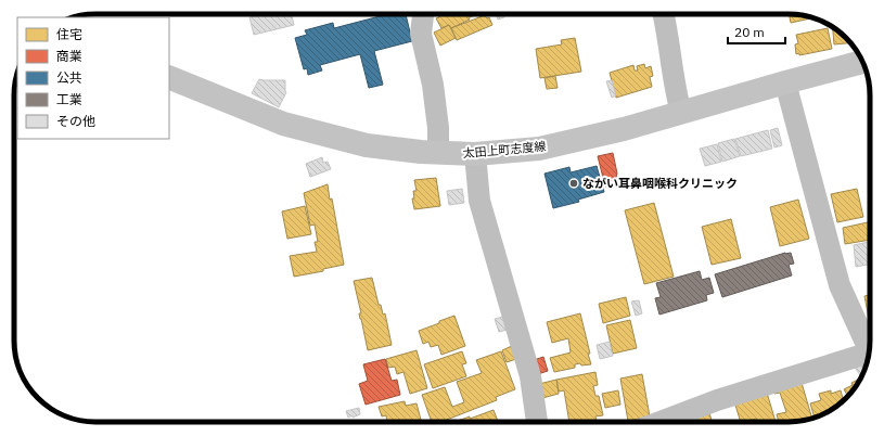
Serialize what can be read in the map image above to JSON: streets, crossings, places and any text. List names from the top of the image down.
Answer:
{
  "streets": {
    "main road": ["太田上町志度線"]
  },
  "places": ["ながい耳鼻咽喉科クリニック"],
  "legend": [
    "住宅",
    "商業",
    "公共",
    "工業",
    "その他"
  ],
  "scale_bar": "20 m"
}
